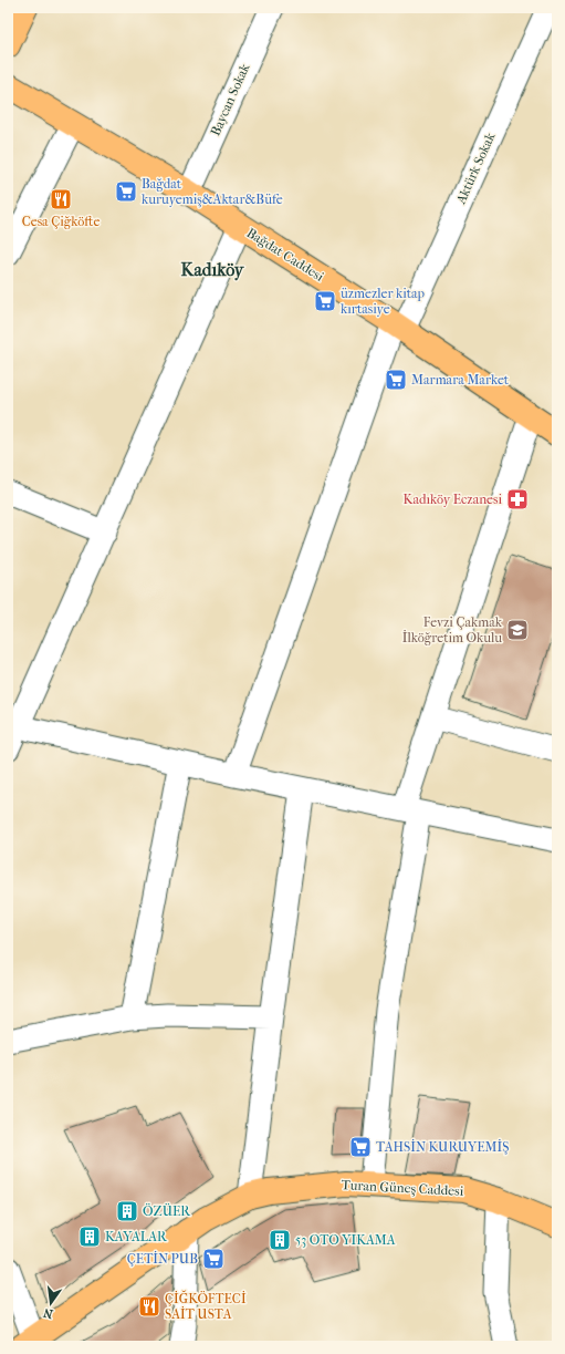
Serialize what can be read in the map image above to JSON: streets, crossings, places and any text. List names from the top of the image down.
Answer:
{
  "streets": {
    "main road": ["Bağdat Caddesi", "Turan Güneş Caddesi"],
    "street": ["Baycan Sokak", "Aktürk Sokak"]
  },
  "crossings": [
    ["Baycan Sokak", "Bağdat Caddesi"],
    ["Aktürk Sokak", "Bağdat Caddesi"]
  ],
  "districts": ["Kadıköy"],
  "places": {
    "supermarket": [
      "Bağdat kuruyemiş&Aktar&Büfe",
      "üzmezler kitap kırtasiye",
      "Marmara Market",
      "TAHSİN KURUYEMİŞ",
      "ÇETİN PUB"
    ],
    "restaurant": ["Cesa Çiğköfte", "ÇİĞKÖFTECİ SAİT USTA"],
    "pharmacy": ["Kadıköy Eczanesi"],
    "school or university": ["Fevzi Çakmak İlköğretim Okulu"],
    "building": ["ÖZÜER", "KAYALAR", "53 OTO YIKAMA"]
  },
  "north": "bottom"
}
